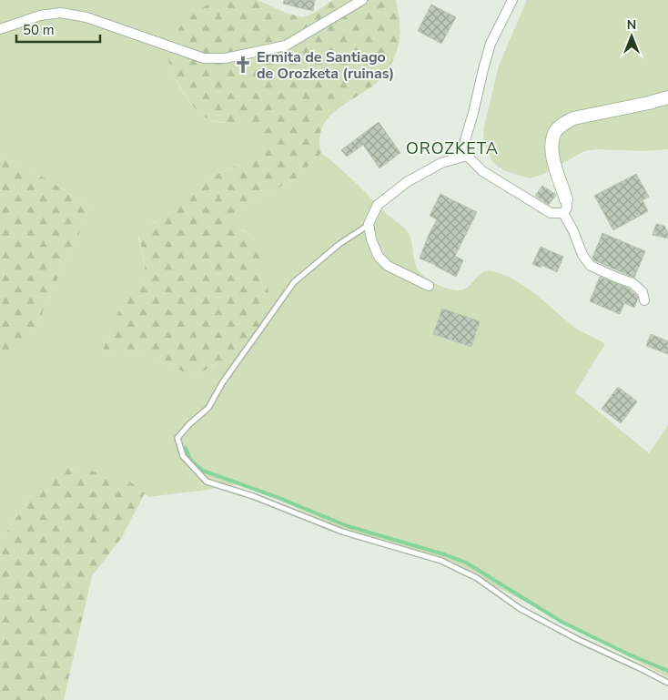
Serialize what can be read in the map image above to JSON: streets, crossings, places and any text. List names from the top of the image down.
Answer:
{
  "districts": ["OROZKETA"],
  "places": {
    "church": ["Ermita de Santiago de Orozketa (ruinas)"]
  },
  "scale_bar": "50 m",
  "north": "top"
}
